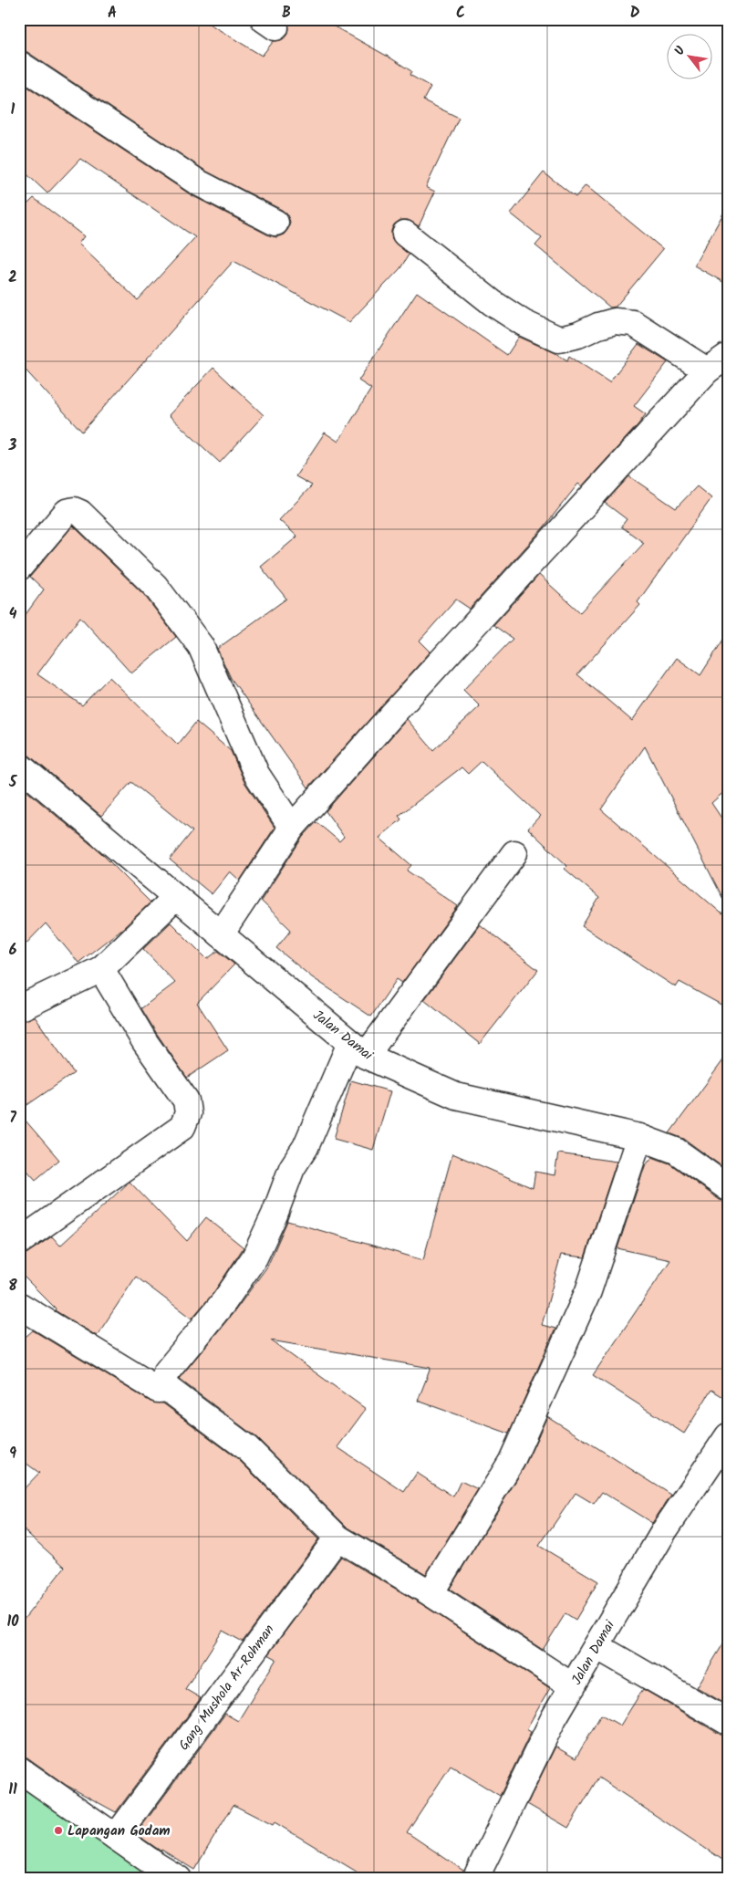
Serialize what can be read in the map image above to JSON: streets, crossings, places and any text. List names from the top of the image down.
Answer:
{
  "streets": {
    "street": ["Jalan Damai", "Gang Mushola Ar-Rohman"]
  },
  "places": ["Lapangan Godam"],
  "north": "top left",
  "grid": {
    "columns": [
      "A",
      "B",
      "C",
      "D"
    ],
    "rows": [
      "1",
      "2",
      "3",
      "4",
      "5",
      "6",
      "7",
      "8",
      "9",
      "10",
      "11"
    ]
  }
}
